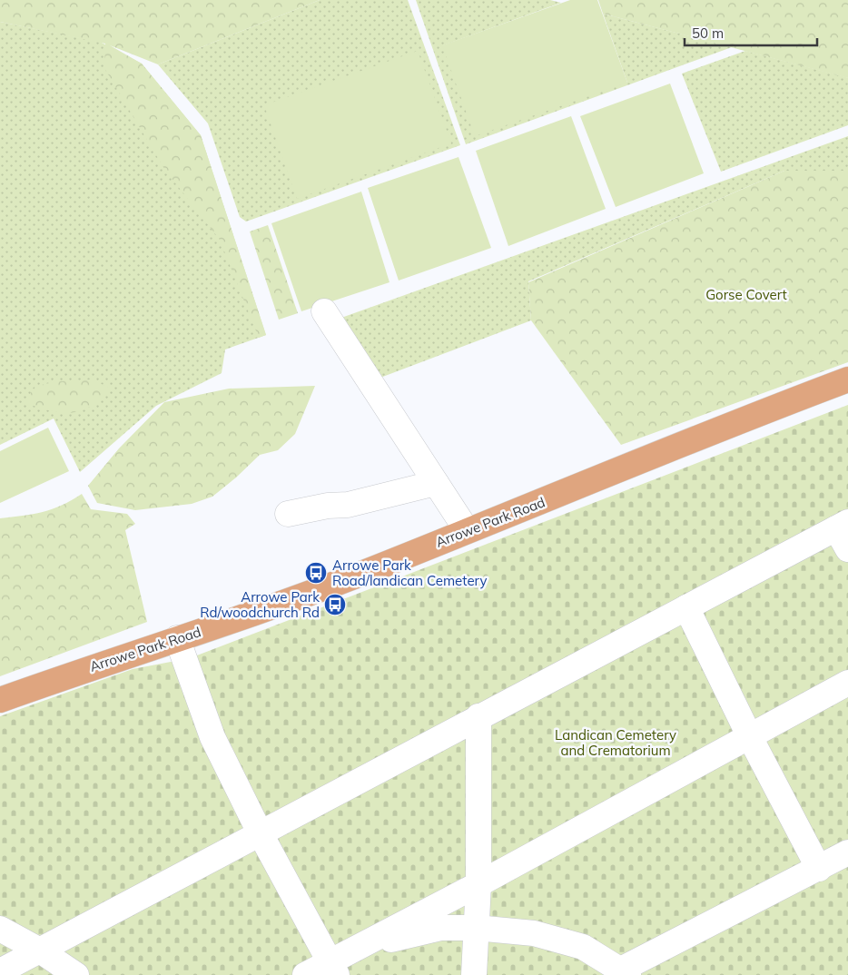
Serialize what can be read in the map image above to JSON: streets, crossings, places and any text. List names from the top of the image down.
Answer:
{
  "streets": {
    "main road": ["Arrowe Park Road"]
  },
  "parks": ["Gorse Covert", "Landican Cemetery and Crematorium"],
  "places": {
    "bus stop": ["Arrowe Park Road/landican Cemetery", "Arrowe Park Rd/woodchurch Rd"]
  },
  "scale_bar": "50 m"
}
